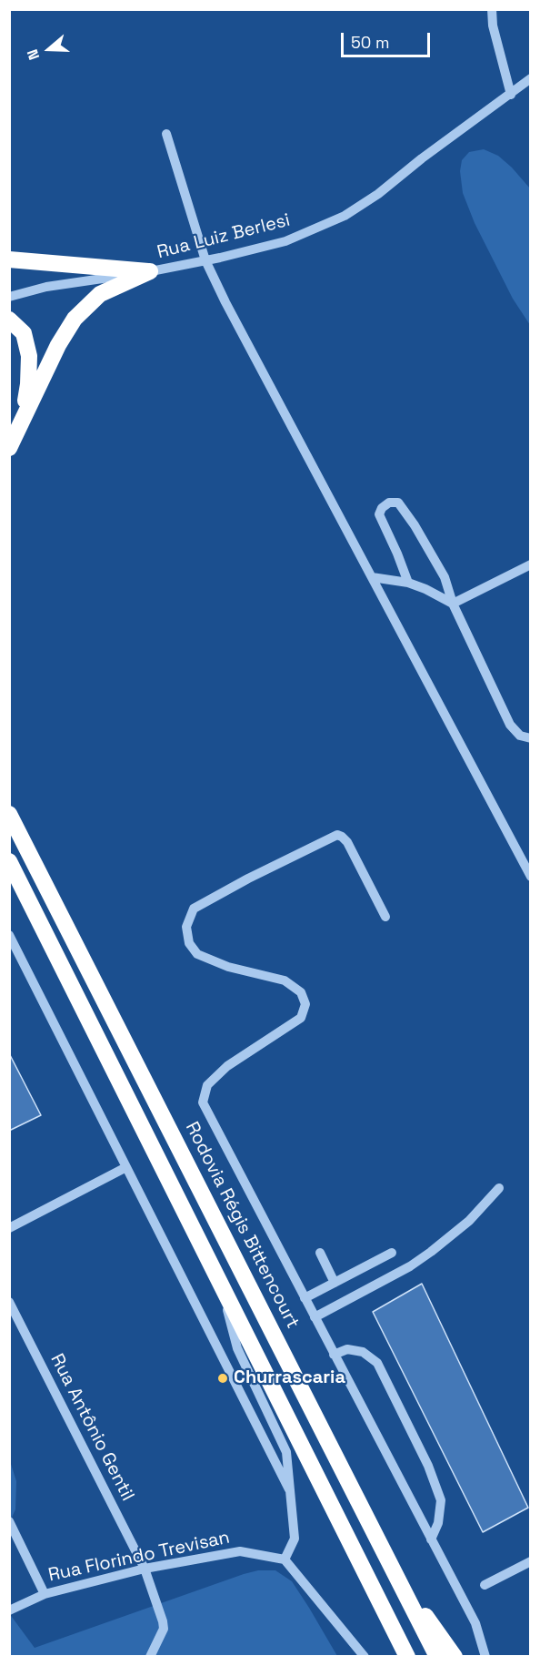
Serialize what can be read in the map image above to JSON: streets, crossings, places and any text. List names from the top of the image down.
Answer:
{
  "streets": {
    "highway": ["Rodovia Régis Bittencourt"],
    "street": ["Rua Luiz Berlesi", "Rua Antônio Gentil", "Rua Florindo Trevisan"]
  },
  "crossings": [
    ["Rua Antônio Gentil", "Rua Florindo Trevisan"]
  ],
  "places": ["Churrascaria"],
  "scale_bar": "50 m",
  "north": "left"
}
